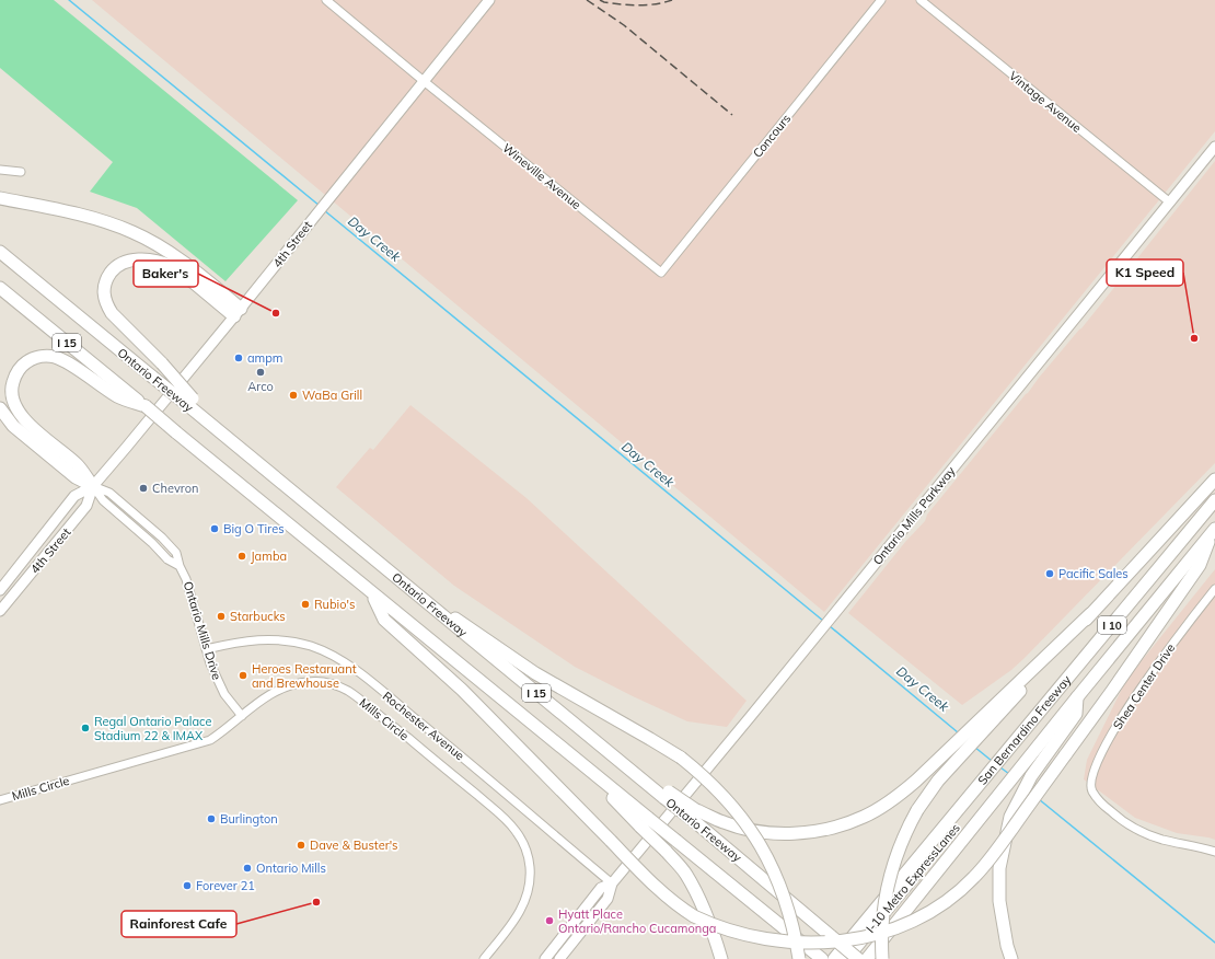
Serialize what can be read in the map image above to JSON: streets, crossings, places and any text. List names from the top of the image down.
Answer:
{
  "streets": {
    "highway": [
      "I 15",
      "Ontario Freeway",
      "I 10",
      "San Bernardino Freeway",
      "I-10 Metro ExpressLanes"
    ],
    "main road": ["4th Street", "Ontario Mills Parkway"],
    "street": [
      "Vintage Avenue",
      "Concours",
      "Wineville Avenue",
      "Ontario Mills Drive",
      "Shea Center Drive",
      "Mills Circle",
      "Rochester Avenue"
    ]
  },
  "crossings": [
    ["Vintage Avenue", "Ontario Mills Parkway"],
    ["Concours", "Wineville Avenue"],
    ["Wineville Avenue", "4th Street"],
    ["4th Street", "Ontario Mills Drive"],
    ["Ontario Mills Parkway", "Rochester Avenue"],
    ["Ontario Mills Drive", "Mills Circle"],
    ["Ontario Mills Drive", "Rochester Avenue"],
    ["San Bernardino Freeway", "I-10 Metro ExpressLanes"]
  ],
  "water": ["Day Creek"],
  "places": [
    "Baker's",
    "K1 Speed",
    "ampm",
    "Arco",
    "WaBa Grill",
    "Chevron",
    "Big O Tires",
    "Jamba",
    "Pacific Sales",
    "Rubio's",
    "Starbucks",
    "Heroes Restaruant and Brewhouse",
    "Regal Ontario Palace Stadium 22 & IMAX",
    "Burlington",
    "Dave & Buster's",
    "Ontario Mills",
    "Forever 21",
    "Rainforest Cafe",
    "Hyatt Place Ontario/Rancho Cucamonga"
  ]
}
